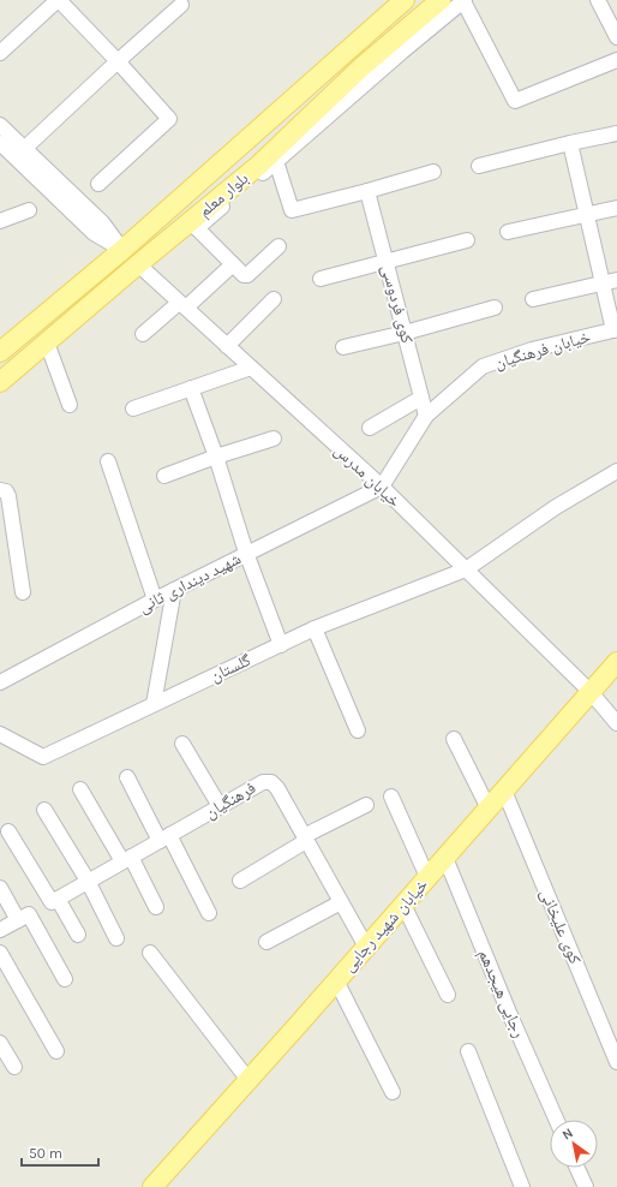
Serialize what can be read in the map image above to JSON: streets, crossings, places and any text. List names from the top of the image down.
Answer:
{
  "streets": {
    "main road": ["بلوار معلم", "خیابان شهید رجایی"],
    "street": [
      "کوی فردوسی",
      "خیابان فرهنگیان",
      "خیابان مدرس",
      "شهید دینداری ثانی",
      "گلستان",
      "فرهنگیان",
      "کوی علیخانی",
      "رجایی هیجدهم"
    ]
  },
  "crossings": [
    ["بلوار معلم", "خیابان مدرس"],
    ["کوی فردوسی", "خیابان فرهنگیان"],
    ["خیابان فرهنگیان", "خیابان مدرس"],
    ["خیابان فرهنگیان", "شهید دینداری ثانی"],
    ["خیابان مدرس", "شهید دینداری ثانی"],
    ["خیابان مدرس", "گلستان"],
    ["خیابان مدرس", "خیابان شهید رجایی"],
    ["فرهنگیان", "خیابان شهید رجایی"],
    ["خیابان شهید رجایی", "کوی علیخانی"],
    ["خیابان شهید رجایی", "رجایی هیجدهم"]
  ],
  "scale_bar": "50 m",
  "north": "top left"
}
